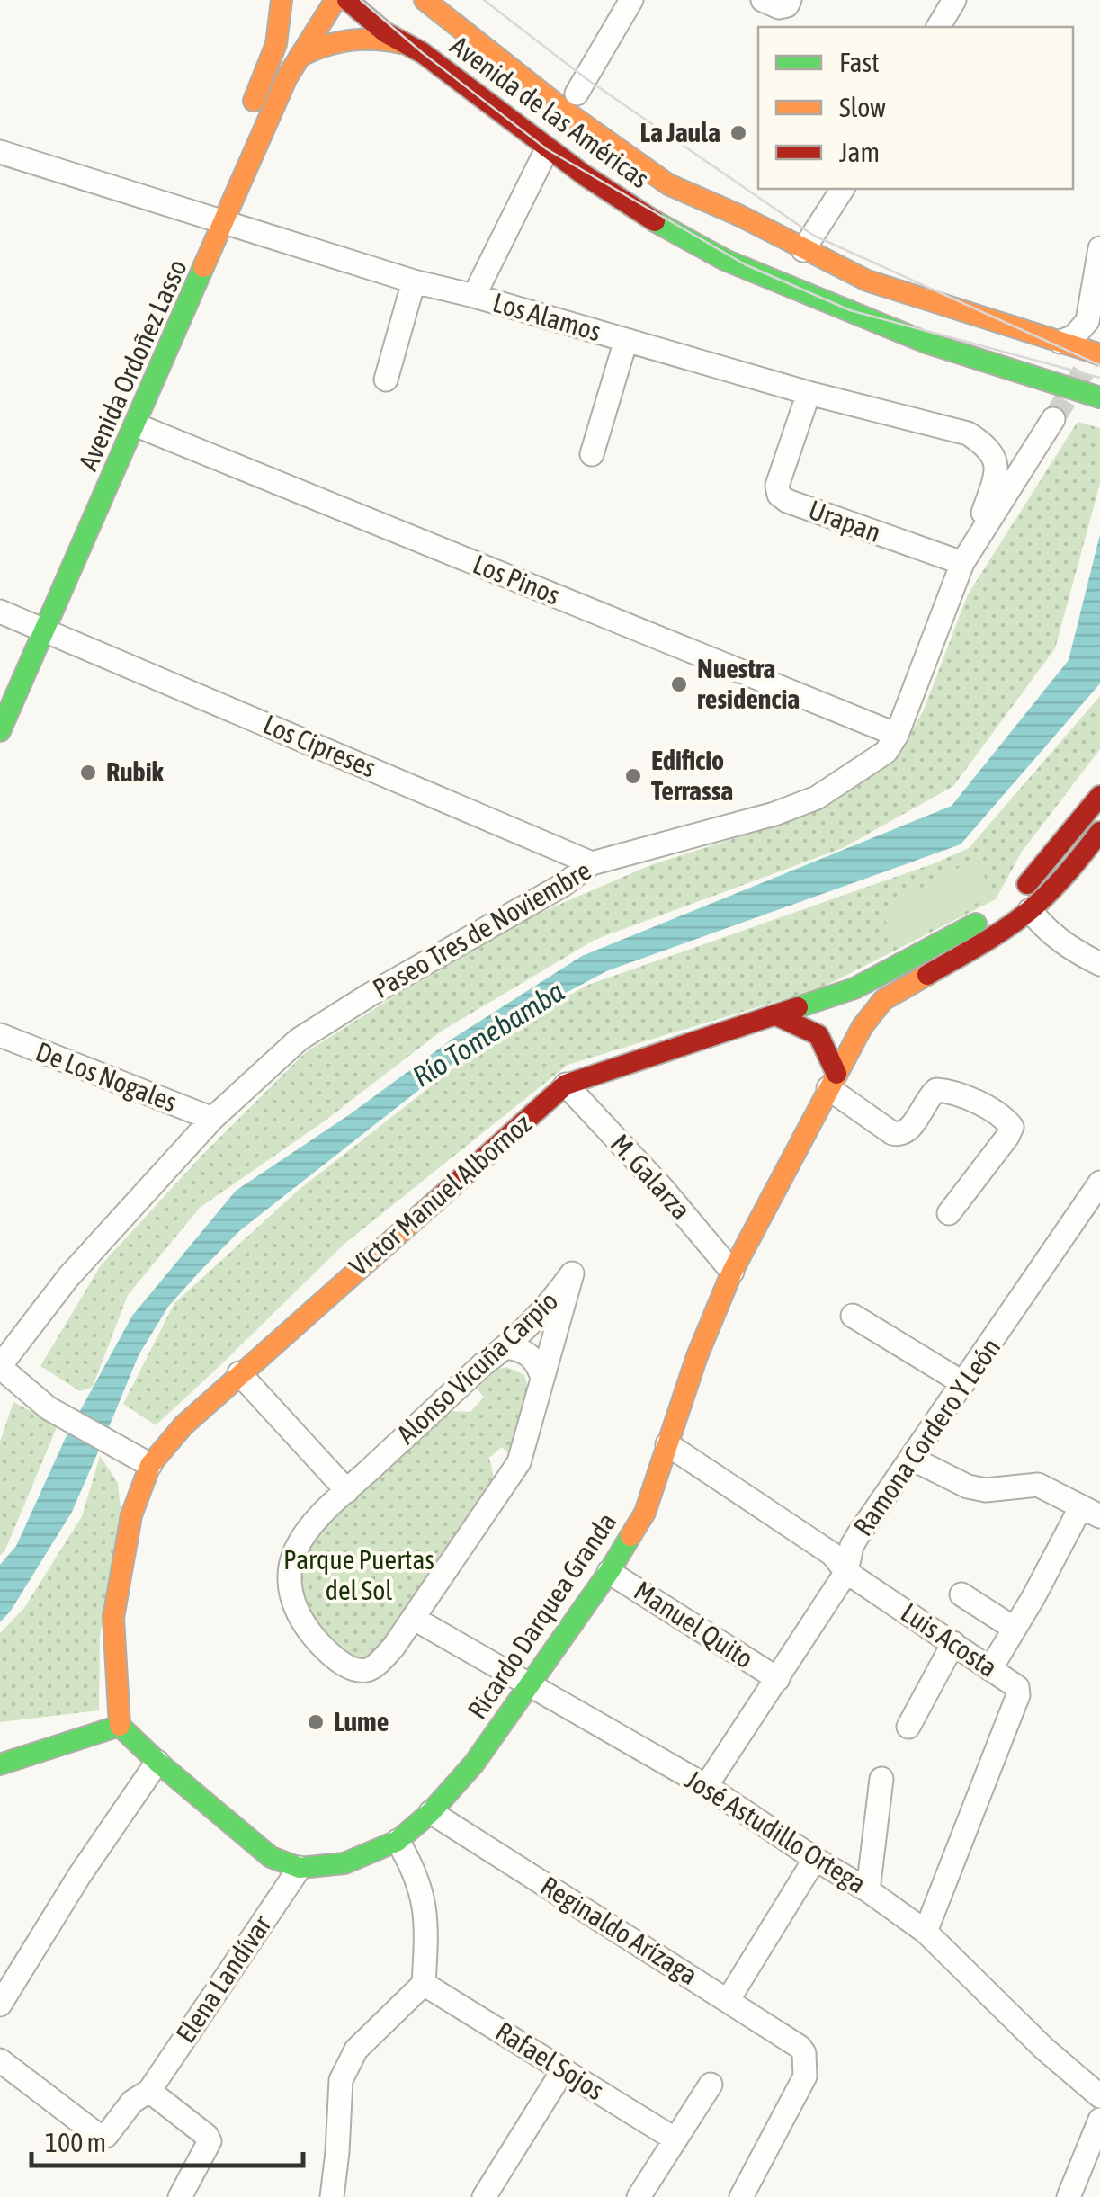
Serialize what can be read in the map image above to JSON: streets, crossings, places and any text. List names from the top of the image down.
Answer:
{
  "streets": {
    "main road": [
      "Avenida de las Américas",
      "Avenida Ordoñez Lasso",
      "Victor Manuel Albornoz",
      "Ricardo Darquea Granda"
    ],
    "street": [
      "Los Alamos",
      "Urapan",
      "Los Pinos",
      "Los Cipreses",
      "Paseo Tres de Noviembre",
      "De Los Nogales",
      "M. Galarza",
      "Alonso Vicuña Carpio",
      "Ramona Cordero Y León",
      "Manuel Quito",
      "Luis Acosta",
      "José Astudillo Ortega",
      "Reginaldo Arízaga",
      "Elena Landívar",
      "Rafael Sojos"
    ]
  },
  "crossings": [
    ["Los Alamos", "Avenida Ordoñez Lasso"],
    ["Los Alamos", "Urapan"],
    ["Los Alamos", "Paseo Tres de Noviembre"],
    ["Avenida Ordoñez Lasso", "Los Pinos"],
    ["Avenida Ordoñez Lasso", "Los Cipreses"],
    ["Urapan", "Paseo Tres de Noviembre"],
    ["Los Pinos", "Paseo Tres de Noviembre"],
    ["Los Cipreses", "Paseo Tres de Noviembre"],
    ["Paseo Tres de Noviembre", "De Los Nogales"],
    ["M. Galarza", "Victor Manuel Albornoz"],
    ["M. Galarza", "Ricardo Darquea Granda"],
    ["Alonso Vicuña Carpio", "José Astudillo Ortega"],
    ["Ramona Cordero Y León", "Manuel Quito"],
    ["Ramona Cordero Y León", "Luis Acosta"],
    ["Ramona Cordero Y León", "José Astudillo Ortega"],
    ["Ricardo Darquea Granda", "Manuel Quito"],
    ["Ricardo Darquea Granda", "Luis Acosta"],
    ["Ricardo Darquea Granda", "José Astudillo Ortega"],
    ["Ricardo Darquea Granda", "Reginaldo Arízaga"],
    ["Ricardo Darquea Granda", "Elena Landívar"],
    ["Luis Acosta", "José Astudillo Ortega"]
  ],
  "water": ["Río Tomebamba"],
  "parks": ["Parque Puertas del Sol"],
  "places": [
    "La Jaula",
    "Nuestra residencia",
    "Rubik",
    "Edificio Terrassa",
    "Lume"
  ],
  "legend": ["Fast", "Slow", "Jam"],
  "scale_bar": "100 m"
}
